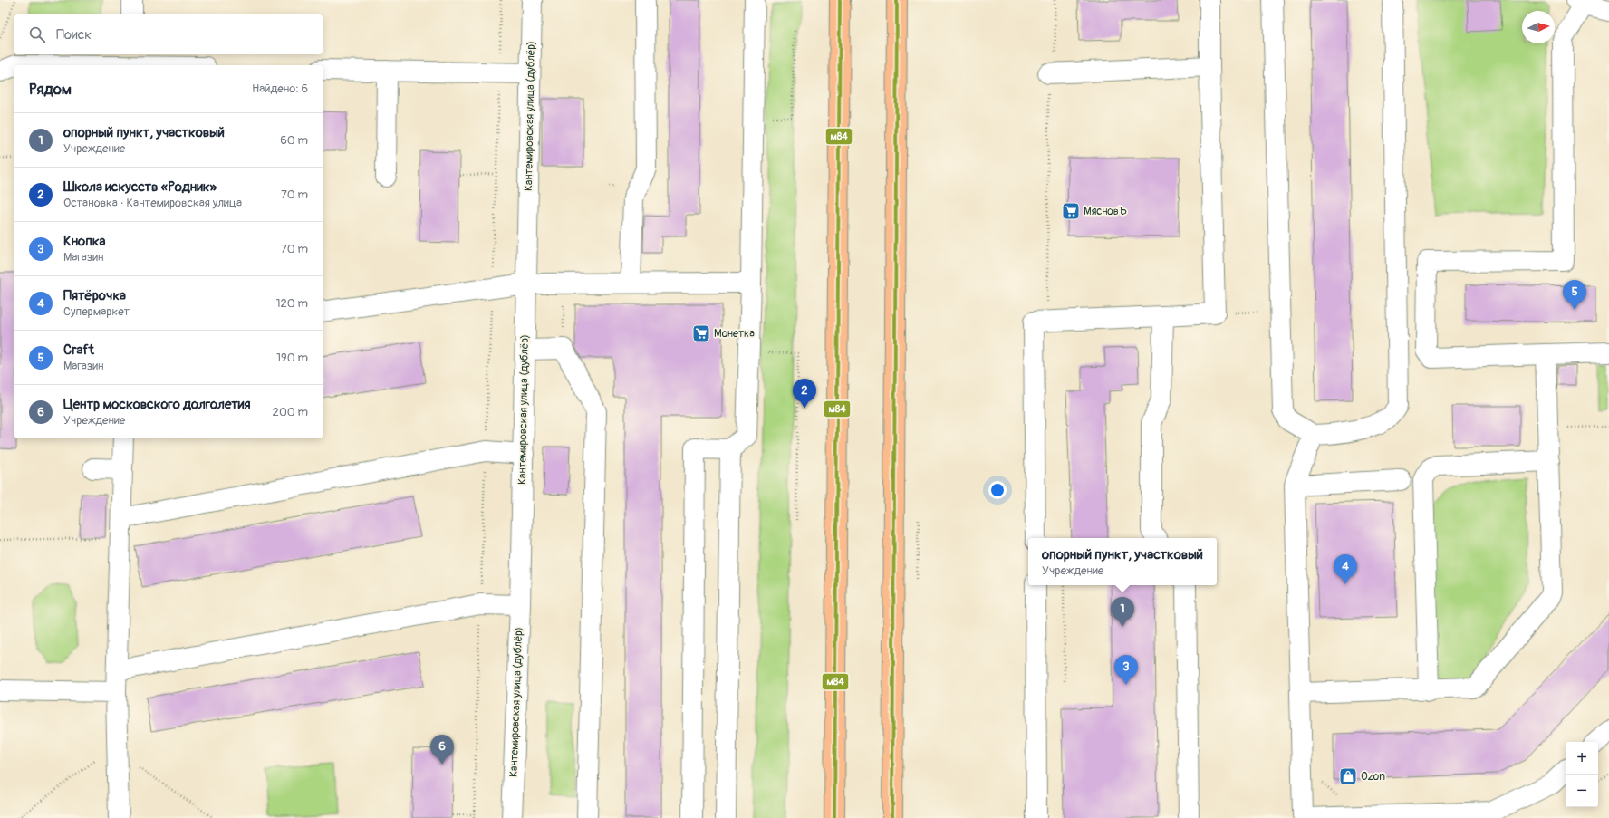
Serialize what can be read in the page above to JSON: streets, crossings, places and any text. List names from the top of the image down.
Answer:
{
  "streets": {
    "street": ["Кантемировская улица (дублёр)"]
  },
  "places": {
    "supermarket": ["МясновЪ", "Монетка"],
    "shop": ["Ozon"]
  },
  "lines": ["transit line м84"],
  "north": "right",
  "page": {
    "search": "Поиск",
    "heading": ["Рядом", "Найдено: 6"],
    "list": [
      {
        "mark": "1",
        "name": "опорный пункт, участковый",
        "note": "Учреждение",
        "value": "60 m"
      },
      {
        "mark": "2",
        "name": "Школа искусств «Родник»",
        "note": "Остановка · Кантемировская улица",
        "value": "70 m"
      },
      {
        "mark": "3",
        "name": "Кнопка",
        "note": "Магазин",
        "value": "70 m"
      },
      {
        "mark": "4",
        "name": "Пятёрочка",
        "note": "Супермаркет",
        "value": "120 m"
      },
      {
        "mark": "5",
        "name": "Craft",
        "note": "Магазин",
        "value": "190 m"
      },
      {
        "mark": "6",
        "name": "Центр московского долголетия",
        "note": "Учреждение",
        "value": "200 m"
      }
    ],
    "pins": [
      "5",
      "2",
      "4",
      "1",
      "3",
      "6"
    ],
    "popup": ["опорный пункт, участковый", "Учреждение"],
    "map_buttons": ["+", "−"]
  }
}
